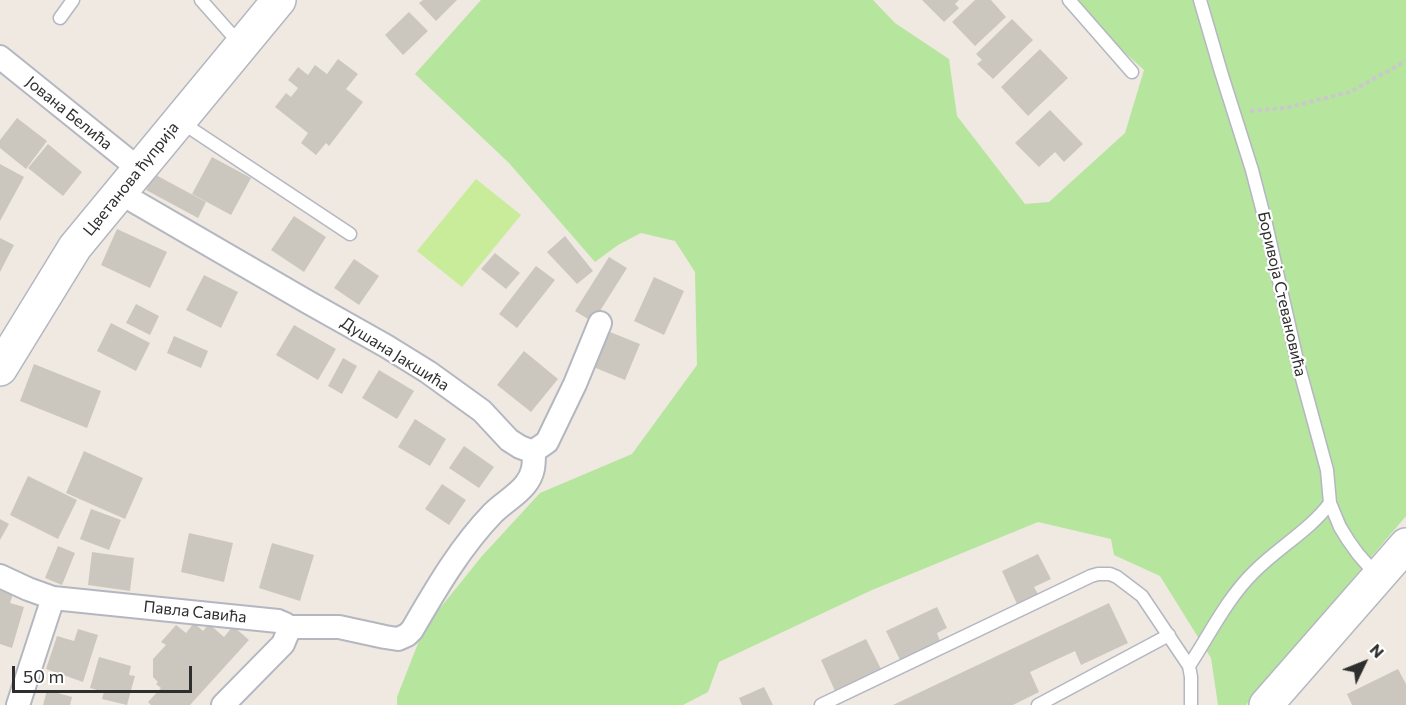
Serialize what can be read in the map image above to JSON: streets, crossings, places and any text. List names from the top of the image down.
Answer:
{
  "streets": {
    "street": [
      "Јована Белића",
      "Цветанова ћуприја",
      "Душана Јакшића",
      "Павла Савића"
    ],
    "lane": ["Боривоја Стевановића"]
  },
  "crossings": [
    ["Јована Белића", "Цветанова ћуприја"],
    ["Јована Белића", "Душана Јакшића"],
    ["Цветанова ћуприја", "Душана Јакшића"],
    ["Душана Јакшића", "Павла Савића"]
  ],
  "scale_bar": "50 m",
  "north": "top right"
}
